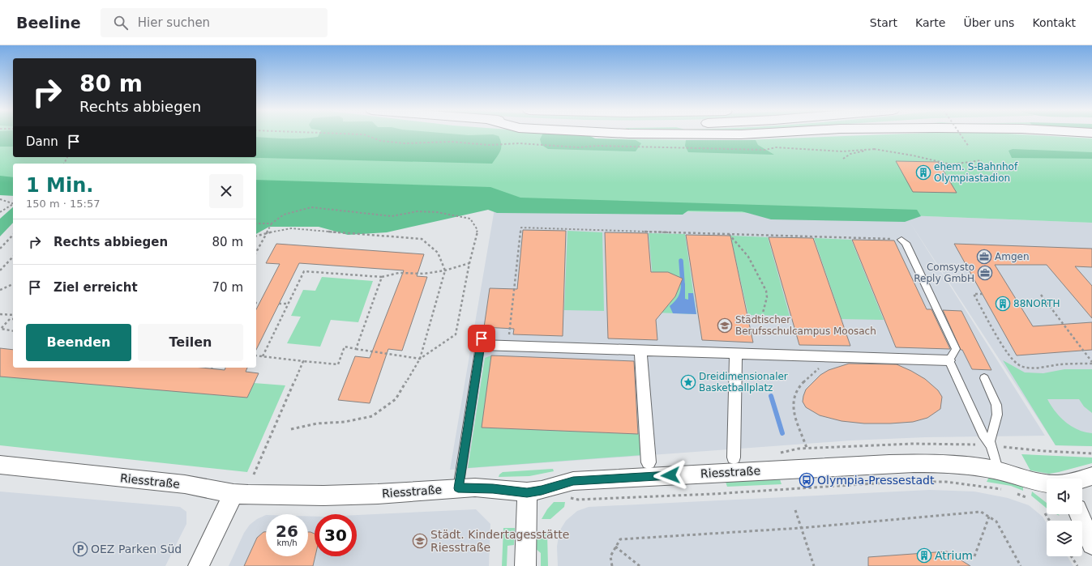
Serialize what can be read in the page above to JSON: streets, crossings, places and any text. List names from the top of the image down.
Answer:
{
  "streets": {
    "street": ["Riesstraße"]
  },
  "places": {
    "building": ["ehem. S-Bahnhof Olympiastadion", "88NORTH", "Atrium"],
    "office": ["Amgen", "Comsysto Reply GmbH"],
    "school or university": ["Städtischer Berufsschulcampus Moosach", "Städt. Kindertagesstätte Riesstraße"],
    "place": ["Dreidimensionaler Basketballplatz"],
    "bus stop": ["Olympia-Pressestadt"],
    "parking": ["OEZ Parken Süd"]
  },
  "page": {
    "header": "Beeline",
    "search": "Hier suchen",
    "nav": [
      "Start",
      "Karte",
      "Über uns",
      "Kontakt"
    ],
    "turn": ["80 m", "Rechts abbiegen"],
    "then": "Dann",
    "heading": ["1 Min.", "150 m · 15:57"],
    "list": [
      {
        "name": "Rechts abbiegen",
        "value": "80 m"
      },
      {
        "name": "Ziel erreicht",
        "value": "70 m"
      }
    ],
    "buttons": ["Beenden", "Teilen"],
    "speed": "26 km/h",
    "limit": "30"
  }
}
